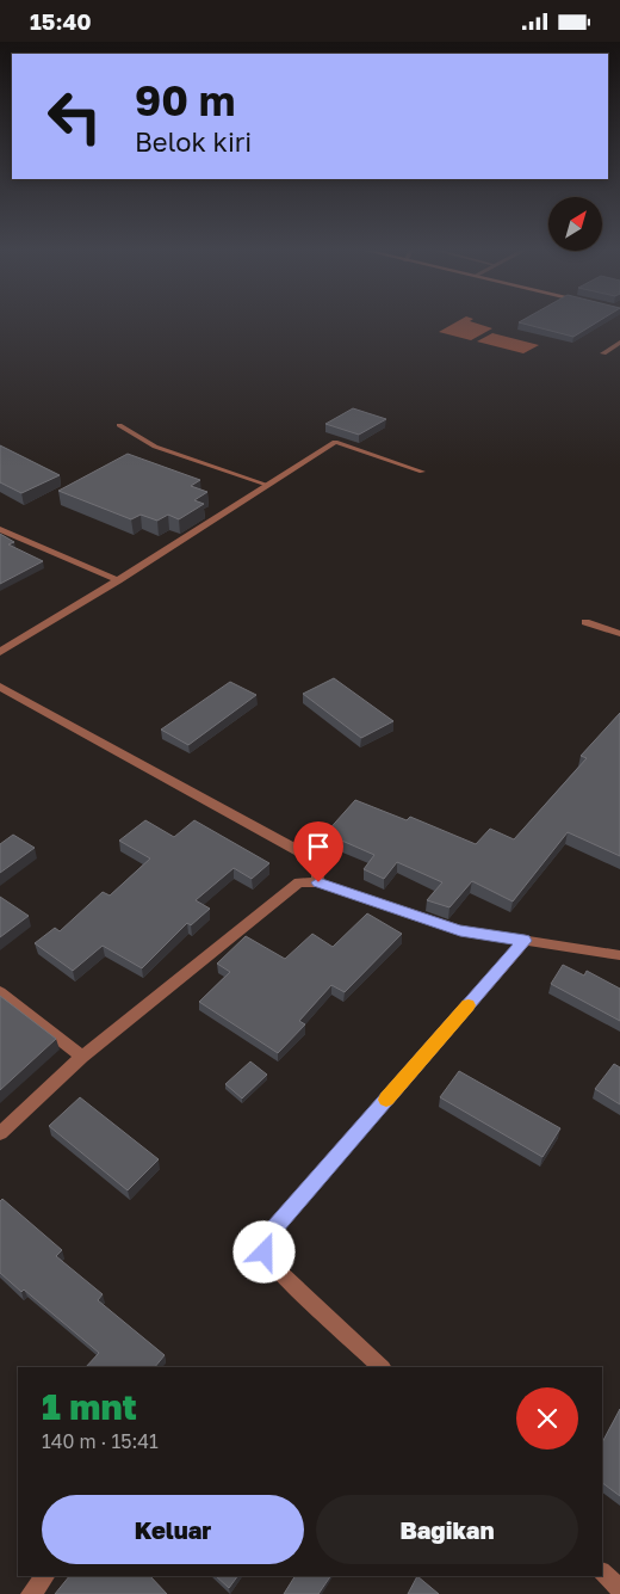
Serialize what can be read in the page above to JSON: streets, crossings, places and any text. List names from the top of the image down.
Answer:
{
  "north": "top right",
  "page": {
    "status": "15:40",
    "turn": ["90 m", "Belok kiri"],
    "heading": ["1 mnt", "140 m · 15:41"],
    "buttons": ["Keluar", "Bagikan"]
  }
}
